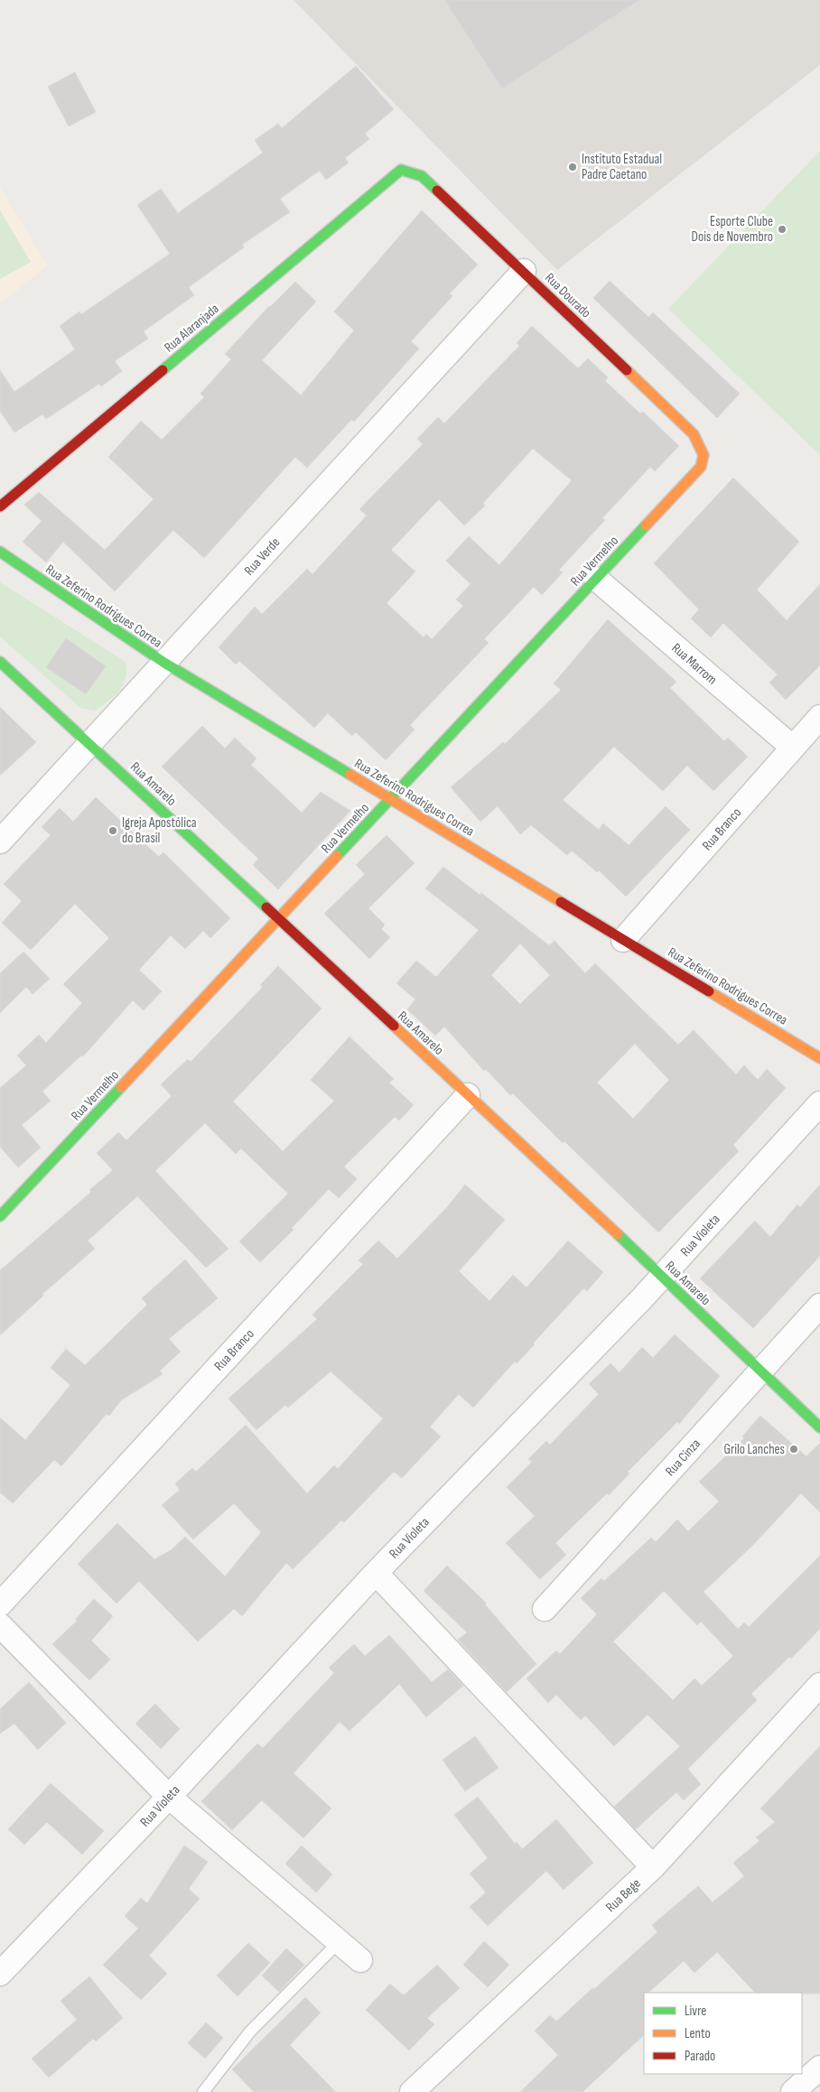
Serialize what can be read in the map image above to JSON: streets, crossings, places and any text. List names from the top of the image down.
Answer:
{
  "streets": {
    "street": [
      "Rua Dourado",
      "Rua Alaranjada",
      "Rua Verde",
      "Rua Vermelho",
      "Rua Zeferino Rodrigues Correa",
      "Rua Marrom",
      "Rua Amarelo",
      "Rua Branco",
      "Rua Violeta",
      "Rua Cinza",
      "Rua Bege"
    ]
  },
  "crossings": [
    ["Rua Dourado", "Rua Alaranjada"],
    ["Rua Dourado", "Rua Verde"],
    ["Rua Dourado", "Rua Vermelho"],
    ["Rua Verde", "Rua Zeferino Rodrigues Correa"],
    ["Rua Verde", "Rua Amarelo"],
    ["Rua Vermelho", "Rua Zeferino Rodrigues Correa"],
    ["Rua Vermelho", "Rua Marrom"],
    ["Rua Vermelho", "Rua Amarelo"],
    ["Rua Zeferino Rodrigues Correa", "Rua Branco"],
    ["Rua Marrom", "Rua Branco"],
    ["Rua Amarelo", "Rua Branco"],
    ["Rua Amarelo", "Rua Violeta"],
    ["Rua Amarelo", "Rua Cinza"]
  ],
  "places": [
    "Instituto Estadual Padre Caetano",
    "Esporte Clube Dois de Novembro",
    "Igreja Apostólica do Brasil",
    "Grilo Lanches"
  ],
  "legend": ["Livre", "Lento", "Parado"]
}
